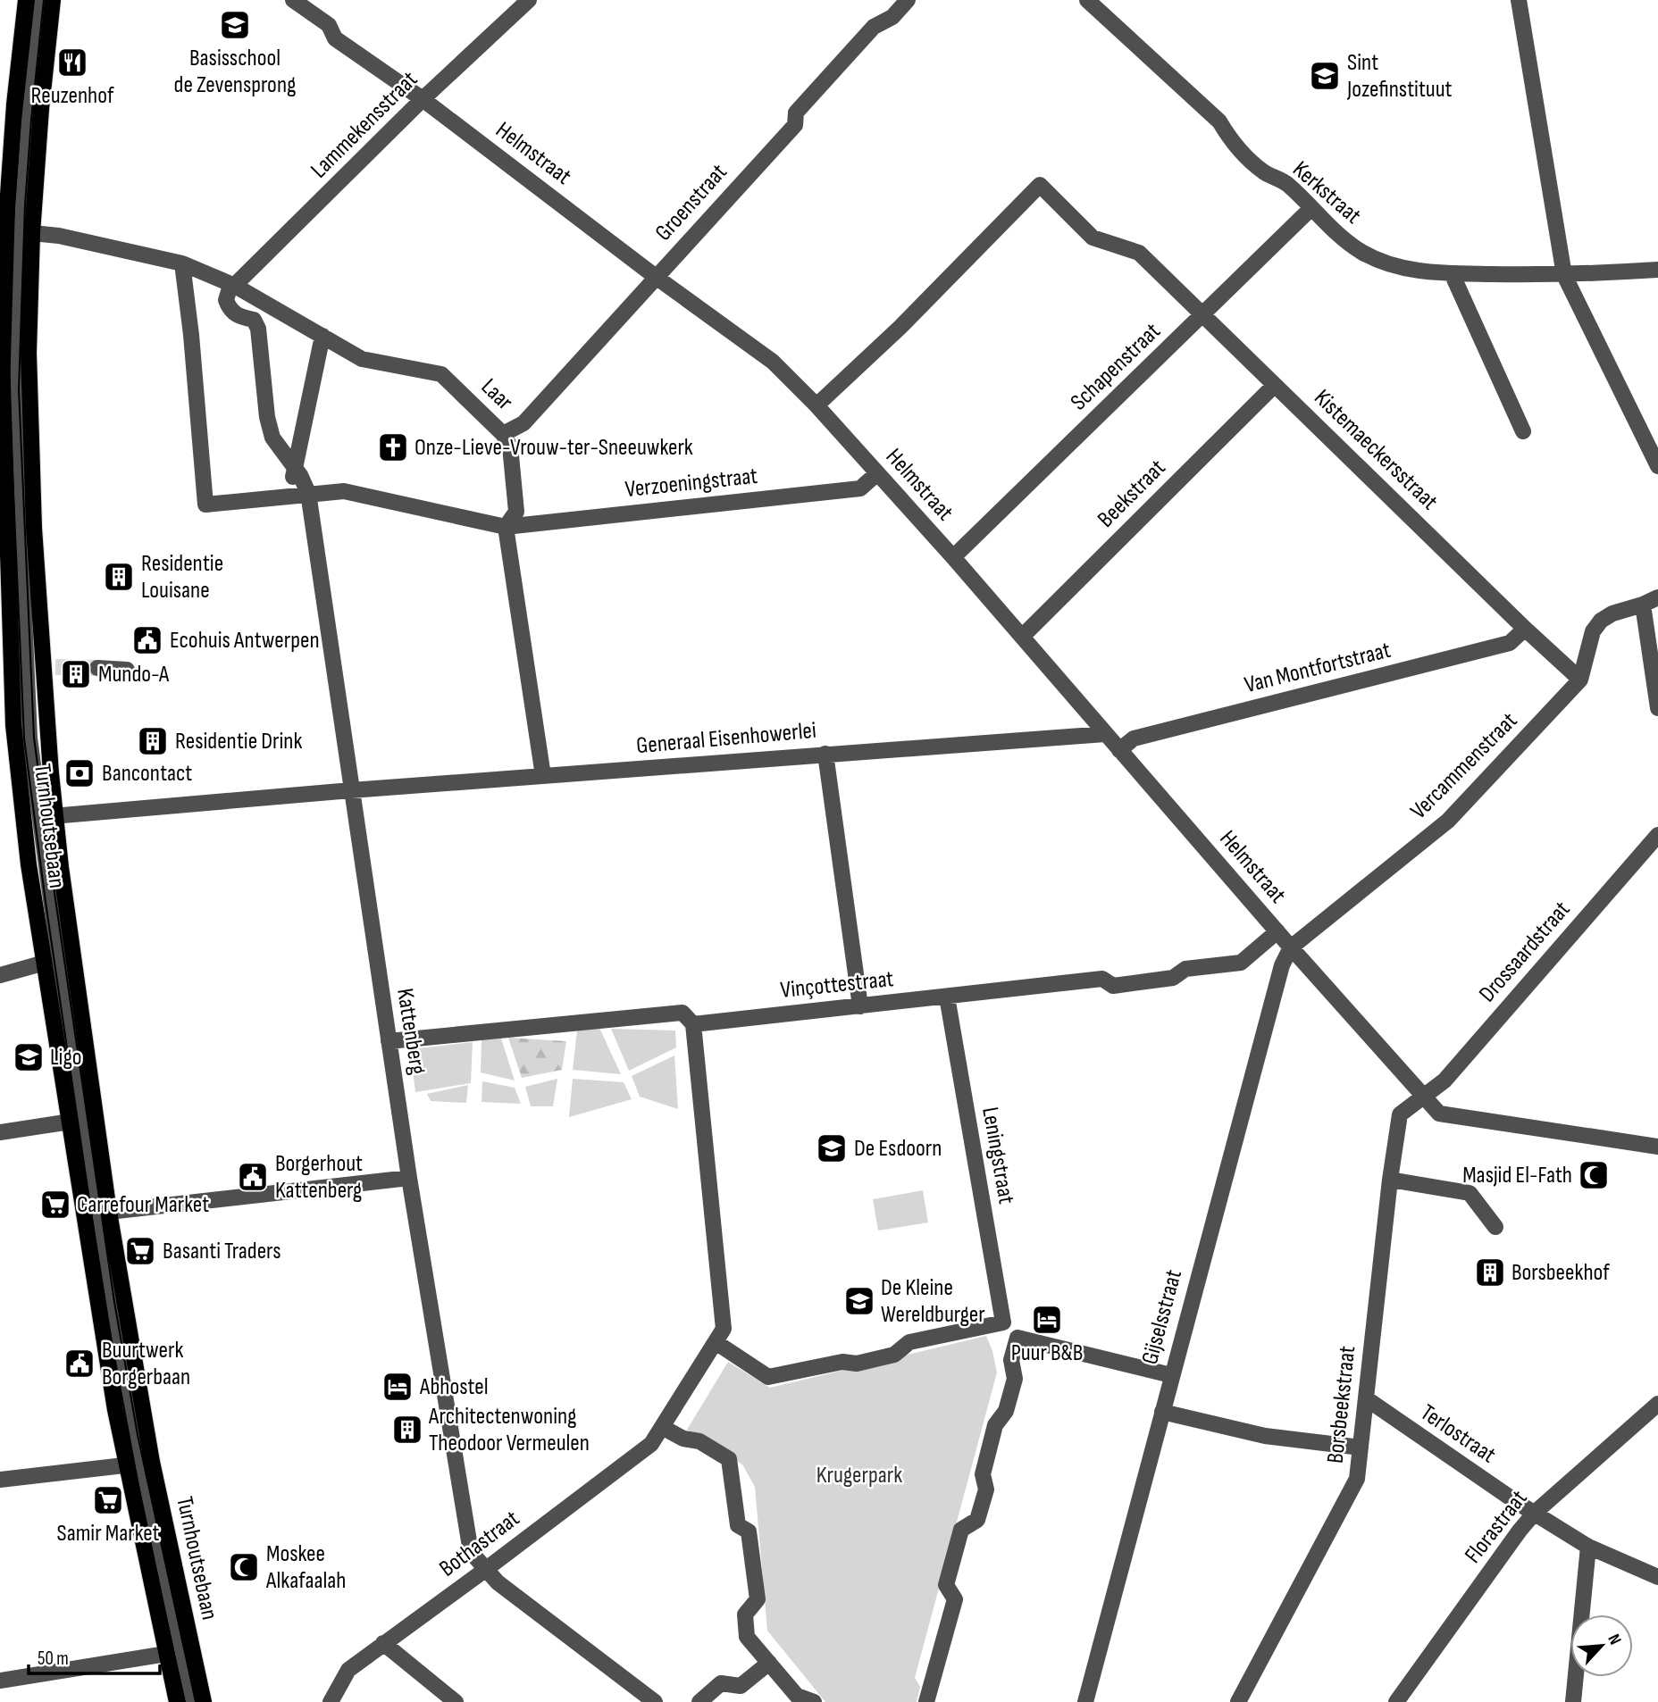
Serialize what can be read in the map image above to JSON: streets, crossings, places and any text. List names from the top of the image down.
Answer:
{
  "streets": {
    "main road": ["Turnhoutsebaan"],
    "street": [
      "Lammekensstraat",
      "Helmstraat",
      "Kerkstraat",
      "Groenstraat",
      "Schapenstraat",
      "Laar",
      "Kistemaeckersstraat",
      "Verzoeningstraat",
      "Beekstraat",
      "Van Montfortstraat",
      "Generaal Eisenhowerlei",
      "Vercammenstraat",
      "Drossaardstraat",
      "Vinçottestraat",
      "Kattenberg",
      "Leningstraat",
      "Gijselsstraat",
      "Borsbeekstraat",
      "Terlostraat",
      "Florastraat",
      "Bothastraat"
    ]
  },
  "crossings": [
    ["Lammekensstraat", "Helmstraat"],
    ["Lammekensstraat", "Laar"],
    ["Helmstraat", "Groenstraat"],
    ["Helmstraat", "Schapenstraat"],
    ["Helmstraat", "Kistemaeckersstraat"],
    ["Helmstraat", "Verzoeningstraat"],
    ["Helmstraat", "Beekstraat"],
    ["Helmstraat", "Van Montfortstraat"],
    ["Helmstraat", "Generaal Eisenhowerlei"],
    ["Helmstraat", "Vercammenstraat"],
    ["Helmstraat", "Drossaardstraat"],
    ["Helmstraat", "Vinçottestraat"],
    ["Helmstraat", "Gijselsstraat"],
    ["Helmstraat", "Borsbeekstraat"],
    ["Kerkstraat", "Schapenstraat"],
    ["Groenstraat", "Laar"],
    ["Schapenstraat", "Kistemaeckersstraat"],
    ["Laar", "Verzoeningstraat"],
    ["Laar", "Turnhoutsebaan"],
    ["Kistemaeckersstraat", "Beekstraat"],
    ["Kistemaeckersstraat", "Van Montfortstraat"],
    ["Kistemaeckersstraat", "Vercammenstraat"],
    ["Generaal Eisenhowerlei", "Turnhoutsebaan"],
    ["Generaal Eisenhowerlei", "Kattenberg"],
    ["Vercammenstraat", "Gijselsstraat"],
    ["Drossaardstraat", "Borsbeekstraat"],
    ["Vinçottestraat", "Kattenberg"],
    ["Vinçottestraat", "Leningstraat"],
    ["Vinçottestraat", "Bothastraat"],
    ["Kattenberg", "Bothastraat"],
    ["Leningstraat", "Bothastraat"],
    ["Borsbeekstraat", "Terlostraat"],
    ["Terlostraat", "Florastraat"]
  ],
  "parks": ["Krugerpark"],
  "places": {
    "school or university": [
      "Basisschool de Zevensprong",
      "Sint Jozefinstituut",
      "Ligo",
      "De Esdoorn",
      "De Kleine Wereldburger"
    ],
    "restaurant": ["Reuzenhof"],
    "church": ["Onze-Lieve-Vrouw-ter-Sneeuwkerk"],
    "building": [
      "Residentie Louisane",
      "Mundo-A",
      "Residentie Drink",
      "Borsbeekhof",
      "Architectenwoning Theodoor Vermeulen"
    ],
    "public building": ["Ecohuis Antwerpen", "Borgerhout Kattenberg", "Buurtwerk Borgerbaan"],
    "bank": ["Bancontact"],
    "mosque": ["Masjid El-Fath", "Moskee Alkafaalah"],
    "supermarket": ["Carrefour Market", "Basanti Traders", "Samir Market"],
    "hotel": ["Puur B&B", "Abhostel"]
  },
  "scale_bar": "50 m",
  "north": "top right"
}
